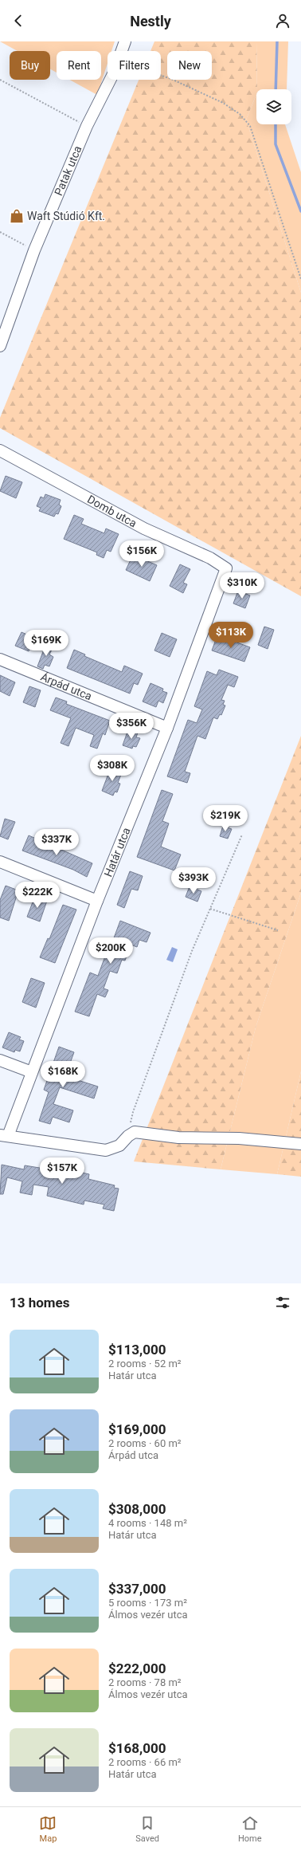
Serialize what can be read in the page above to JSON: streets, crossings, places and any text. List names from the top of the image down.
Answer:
{
  "streets": {
    "street": [
      "Patak utca",
      "Domb utca",
      "Árpád utca",
      "Határ utca"
    ]
  },
  "crossings": [
    ["Domb utca", "Határ utca"],
    ["Árpád utca", "Határ utca"]
  ],
  "places": {
    "shop": ["Waft Stúdió Kft."]
  },
  "page": {
    "header": "Nestly",
    "chip": [
      "Buy",
      "Rent",
      "Filters",
      "New"
    ],
    "price": [
      "$156K",
      "$310K",
      "$113K",
      "$169K",
      "$356K",
      "$308K",
      "$219K",
      "$337K",
      "$393K",
      "$222K",
      "$200K",
      "$168K",
      "$157K"
    ],
    "heading": "13 homes",
    "list": [
      {
        "name": "$113,000",
        "note": "2 rooms · 52 m² · Határ utca"
      },
      {
        "name": "$169,000",
        "note": "2 rooms · 60 m² · Árpád utca"
      },
      {
        "name": "$308,000",
        "note": "4 rooms · 148 m² · Határ utca"
      },
      {
        "name": "$337,000",
        "note": "5 rooms · 173 m² · Álmos vezér utca"
      },
      {
        "name": "$222,000",
        "note": "2 rooms · 78 m² · Álmos vezér utca"
      },
      {
        "name": "$168,000",
        "note": "2 rooms · 66 m² · Határ utca"
      }
    ],
    "tabs": ["Map", "Saved", "Home"]
  }
}
